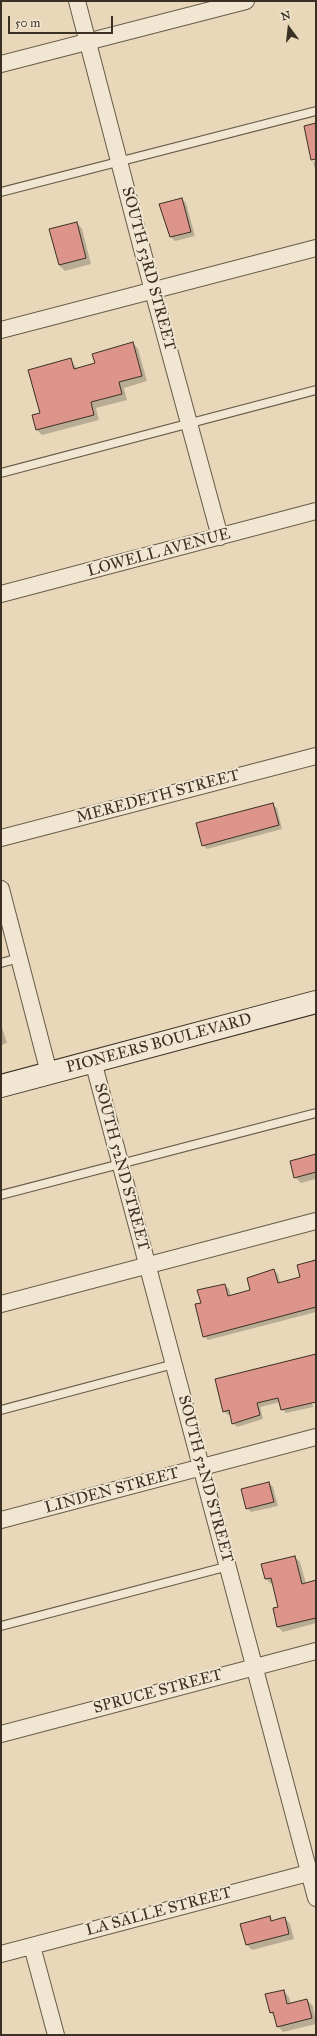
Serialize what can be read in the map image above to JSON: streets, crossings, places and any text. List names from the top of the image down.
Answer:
{
  "streets": {
    "main road": ["PIONEERS BOULEVARD"],
    "street": [
      "SOUTH 53RD STREET",
      "LOWELL AVENUE",
      "MEREDETH STREET",
      "SOUTH 52ND STREET",
      "LINDEN STREET",
      "SPRUCE STREET",
      "LA SALLE STREET"
    ]
  },
  "crossings": [
    ["SOUTH 53RD STREET", "LOWELL AVENUE"],
    ["PIONEERS BOULEVARD", "SOUTH 52ND STREET"],
    ["SOUTH 52ND STREET", "LINDEN STREET"],
    ["SOUTH 52ND STREET", "SPRUCE STREET"],
    ["SOUTH 52ND STREET", "LA SALLE STREET"]
  ],
  "scale_bar": "50 m",
  "north": "top"
}
